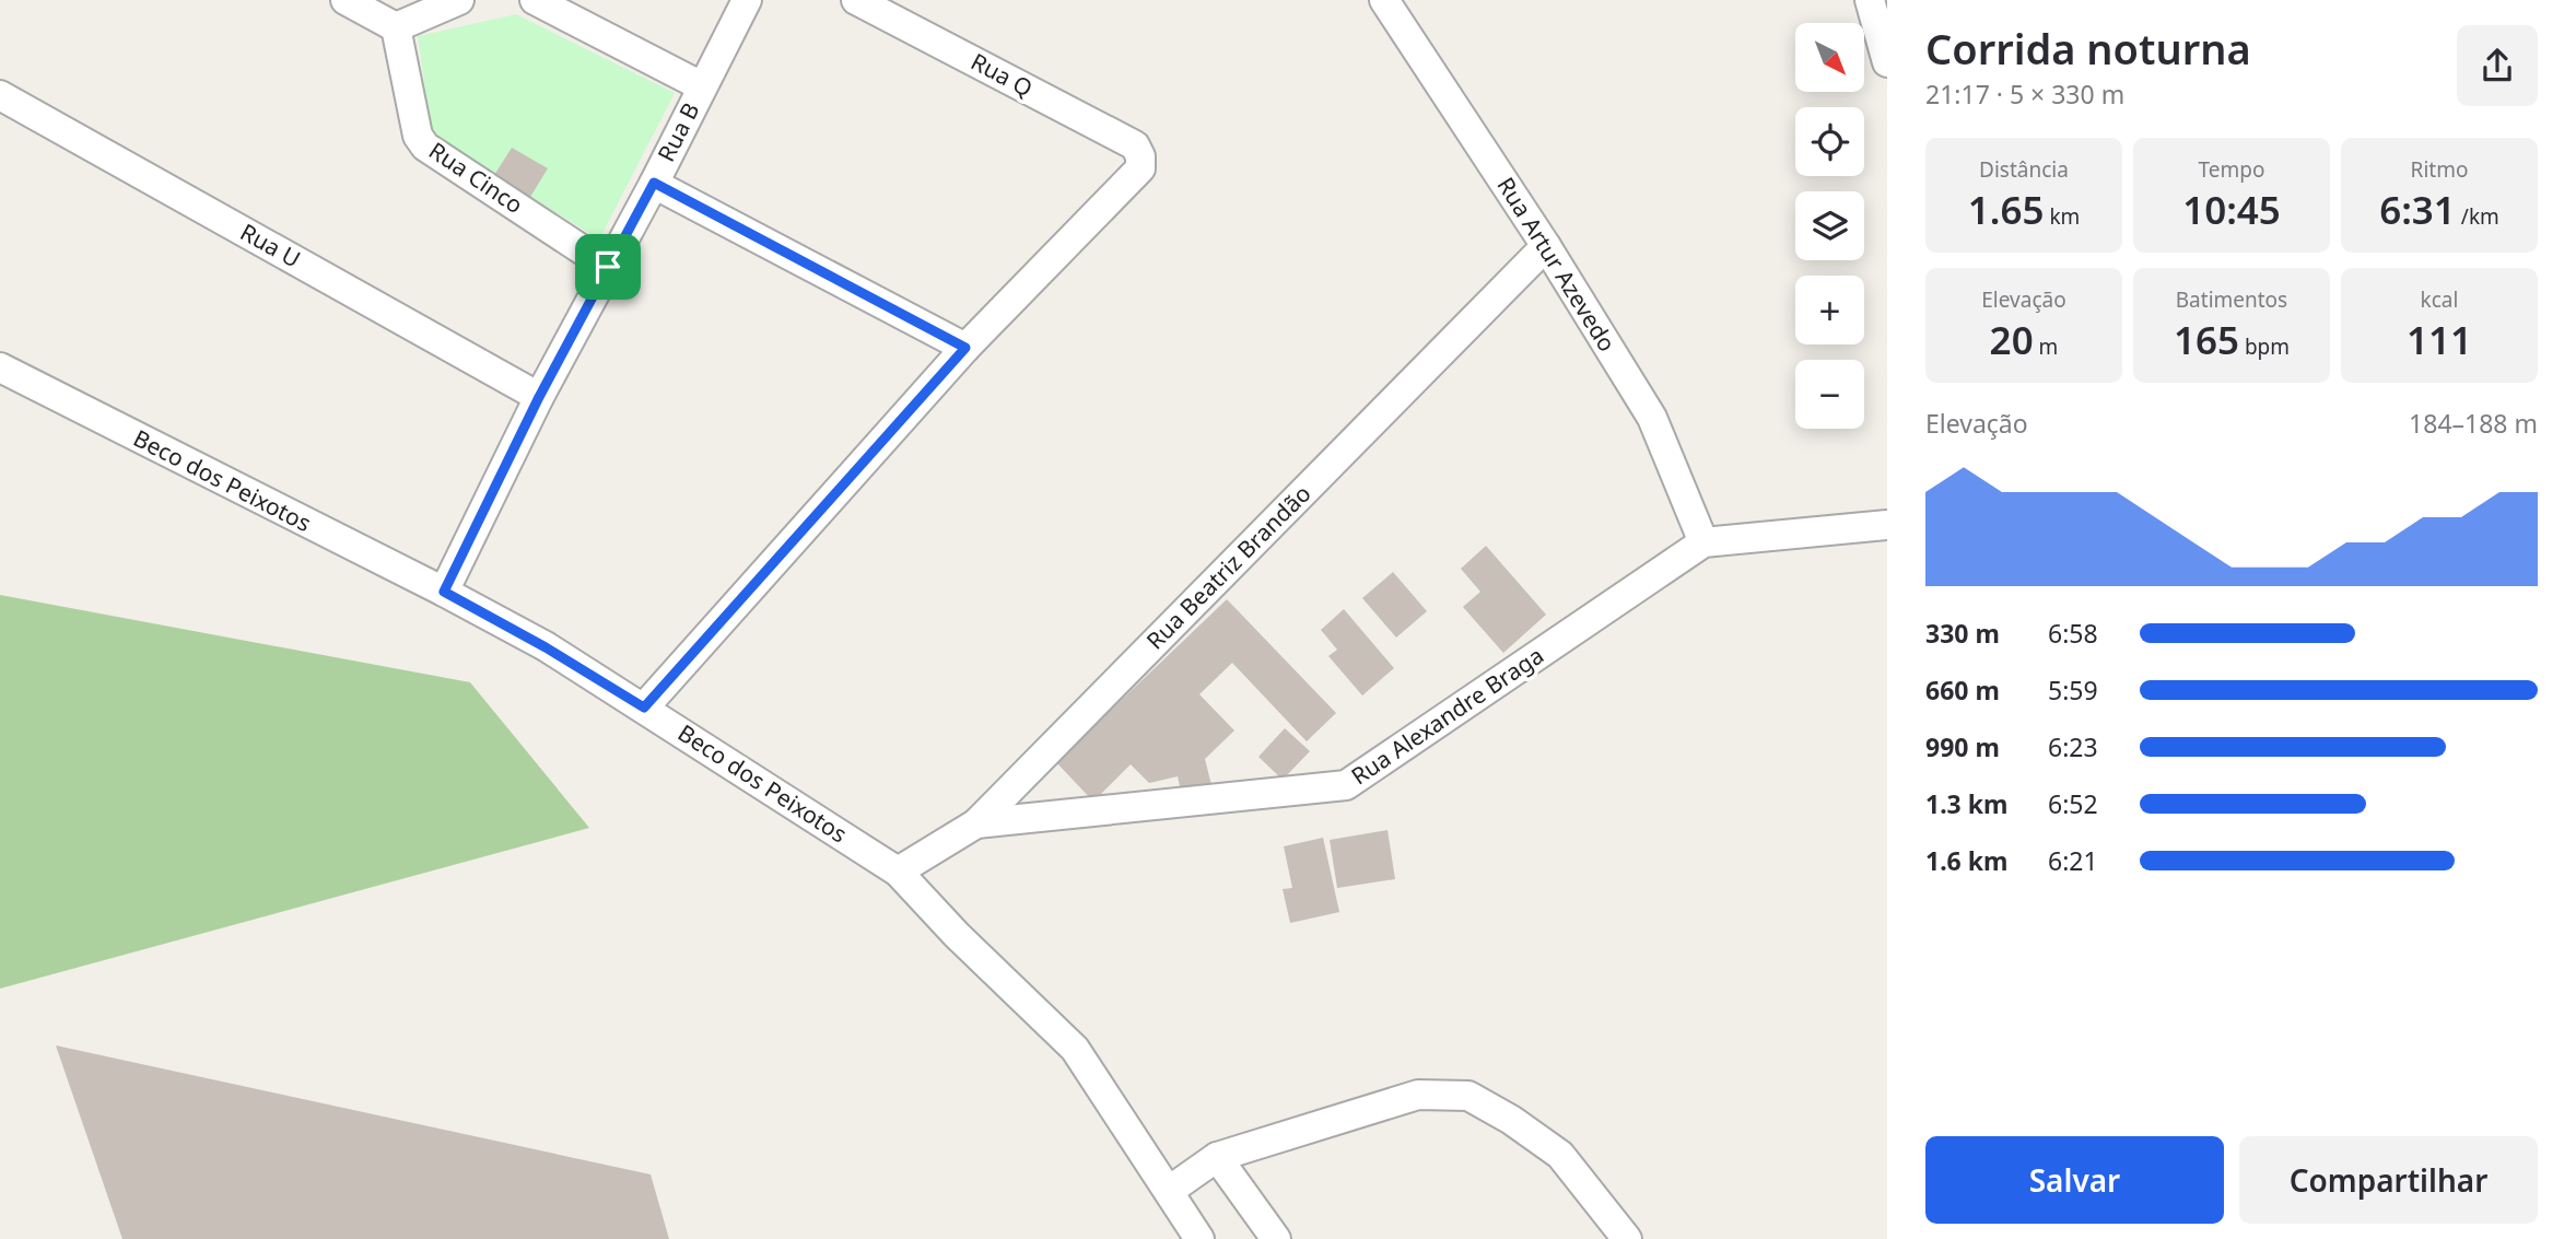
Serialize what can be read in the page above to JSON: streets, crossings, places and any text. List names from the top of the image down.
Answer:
{
  "streets": {
    "street": [
      "Rua Q",
      "Rua B",
      "Rua Cinco",
      "Rua U",
      "Rua Artur Azevedo",
      "Beco dos Peixotos",
      "Rua Beatriz Brandão",
      "Rua Alexandre Braga"
    ]
  },
  "crossings": [
    ["Rua B", "Rua Cinco"],
    ["Rua B", "Rua U"],
    ["Rua B", "Beco dos Peixotos"],
    ["Rua Artur Azevedo", "Rua Beatriz Brandão"],
    ["Rua Artur Azevedo", "Rua Alexandre Braga"],
    ["Beco dos Peixotos", "Rua Beatriz Brandão"],
    ["Rua Beatriz Brandão", "Rua Alexandre Braga"]
  ],
  "north": "bottom right",
  "page": {
    "heading": ["Corrida noturna", "21:17 · 5 × 330 m"],
    "map_buttons": ["+", "−"],
    "stats": [
      ["Distância", "1.65 km"],
      ["Tempo", "10:45"],
      ["Ritmo", "6:31 /km"],
      ["Elevação", "20 m"],
      ["Batimentos", "165 bpm"],
      ["kcal", "111"]
    ],
    "chart": ["Elevação", "184–188 m"],
    "list": [
      {
        "name": "330 m",
        "note": "6:58"
      },
      {
        "name": "660 m",
        "note": "5:59"
      },
      {
        "name": "990 m",
        "note": "6:23"
      },
      {
        "name": "1.3 km",
        "note": "6:52"
      },
      {
        "name": "1.6 km",
        "note": "6:21"
      }
    ],
    "buttons": ["Salvar", "Compartilhar"]
  }
}
